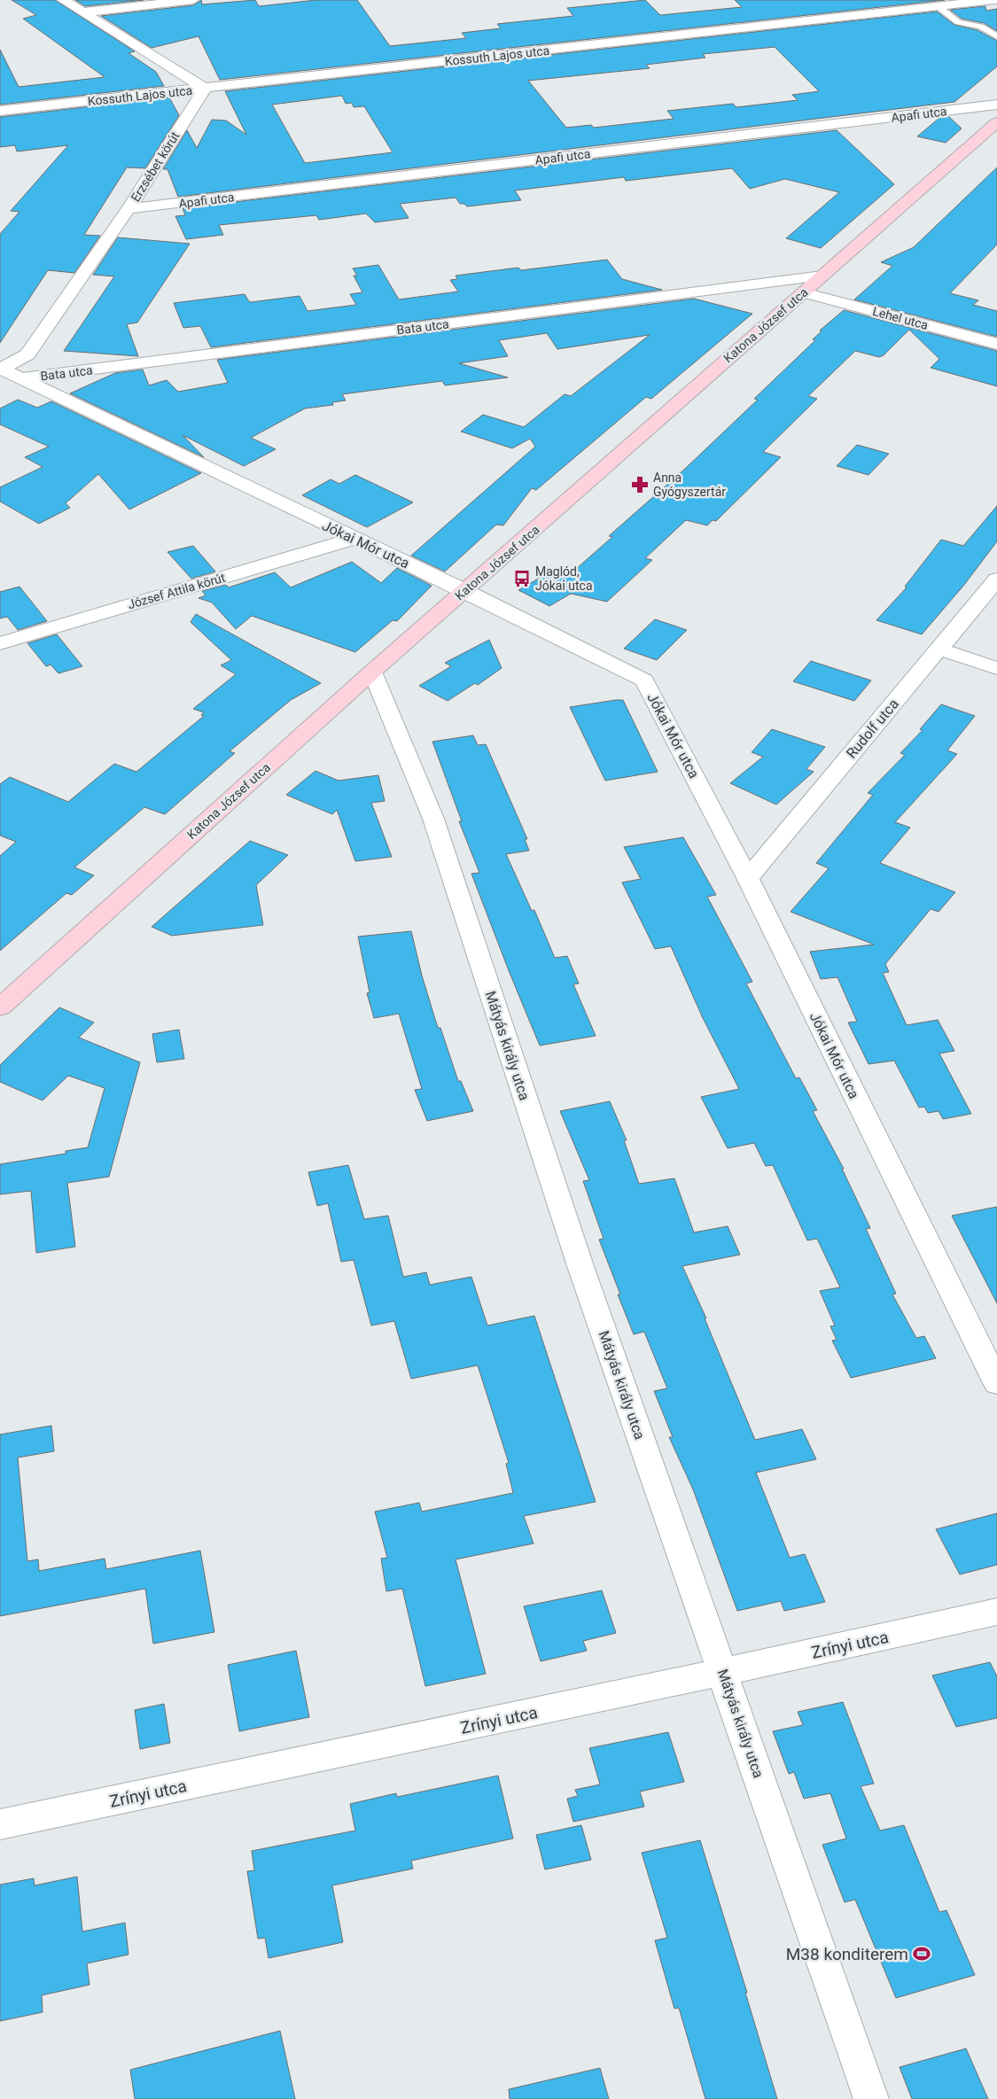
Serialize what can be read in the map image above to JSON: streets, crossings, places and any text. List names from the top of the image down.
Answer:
{
  "streets": {
    "main road": ["Katona József utca"],
    "street": [
      "Kossuth Lajos utca",
      "Apafi utca",
      "Erzsébet körút",
      "Lehel utca",
      "Bata utca",
      "Jókai Mór utca",
      "József Attila körút",
      "Rudolf utca",
      "Mátyás király utca",
      "Zrínyi utca"
    ]
  },
  "crossings": [
    ["Kossuth Lajos utca", "Erzsébet körút"],
    ["Apafi utca", "Erzsébet körút"],
    ["Erzsébet körút", "Jókai Mór utca"],
    ["Lehel utca", "Katona József utca"],
    ["Katona József utca", "Bata utca"],
    ["Katona József utca", "Jókai Mór utca"],
    ["Katona József utca", "Mátyás király utca"],
    ["Bata utca", "Jókai Mór utca"],
    ["Jókai Mór utca", "József Attila körút"],
    ["Jókai Mór utca", "Rudolf utca"],
    ["Mátyás király utca", "Zrínyi utca"]
  ],
  "places": {
    "pharmacy": ["Anna Gyógyszertár"],
    "bus stop": ["Maglód, Jókai utca"],
    "sports": ["M38 konditerem"]
  }
}
